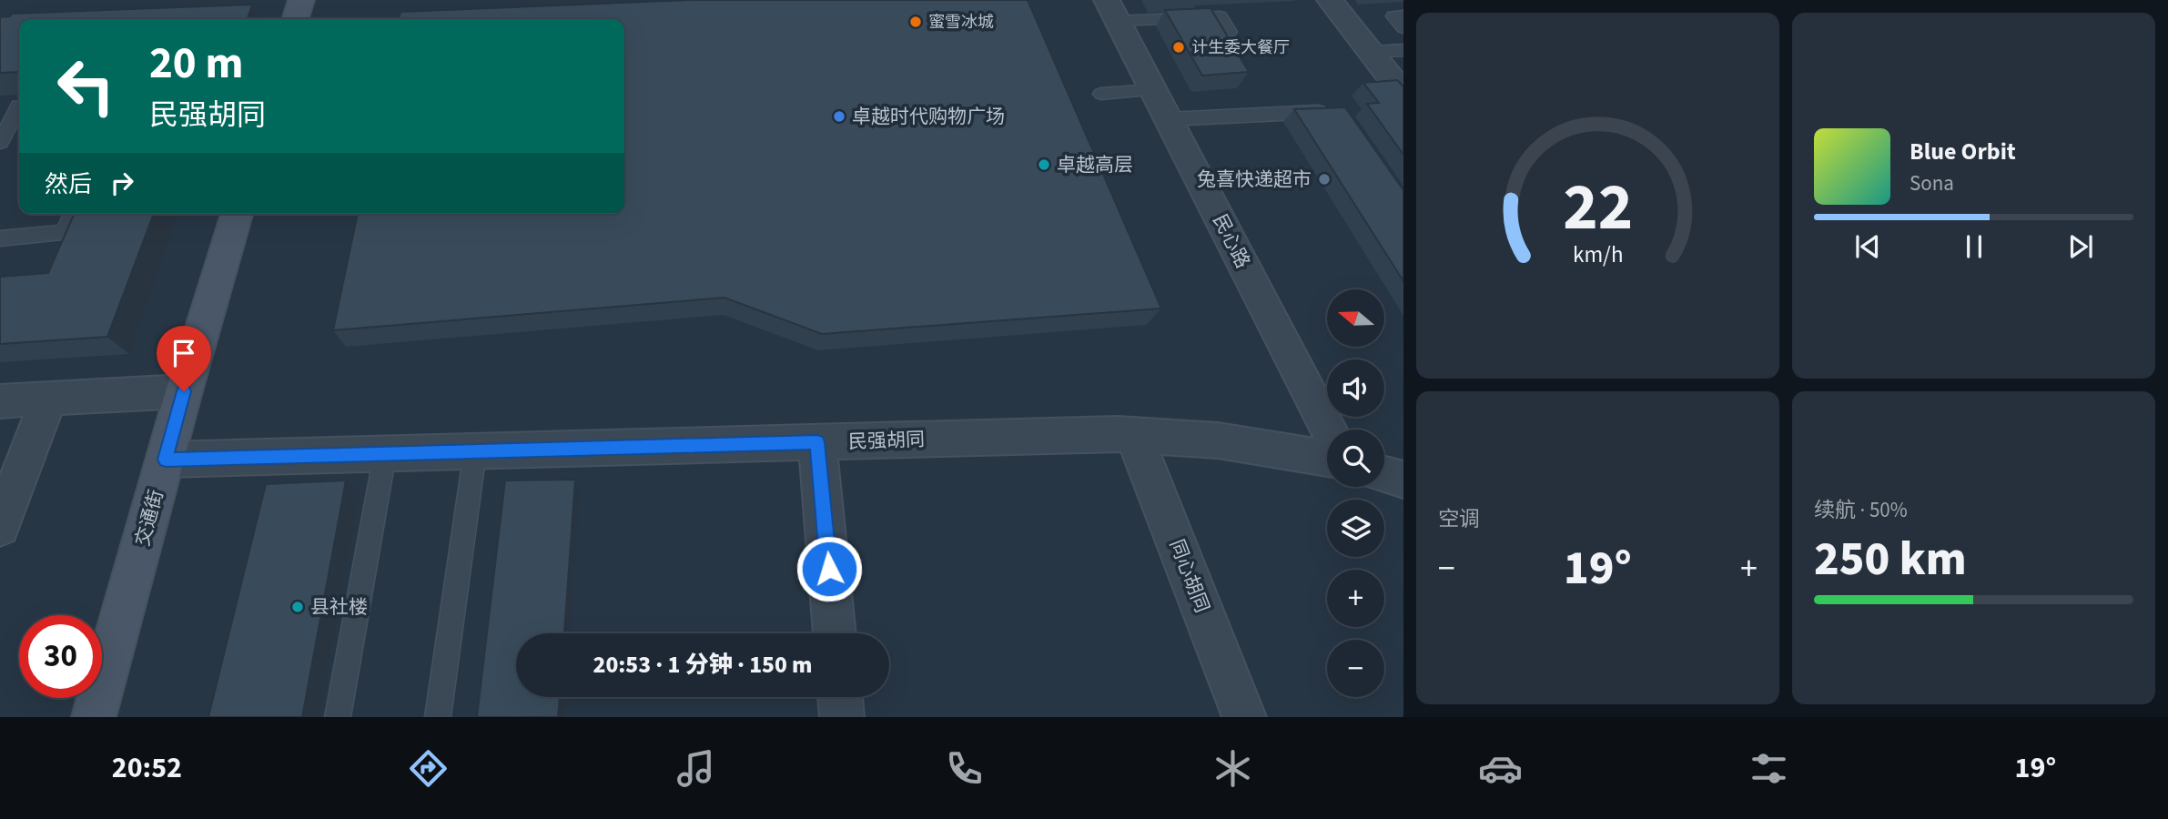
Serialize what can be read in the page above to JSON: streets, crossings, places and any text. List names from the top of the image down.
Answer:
{
  "streets": {
    "main road": ["交通街"],
    "street": ["民心路", "民强胡同", "同心胡同"]
  },
  "crossings": [
    ["民强胡同", "交通街"],
    ["民强胡同", "同心胡同"]
  ],
  "places": [
    "蜜雪冰城",
    "计生委大餐厅",
    "卓越时代购物广场",
    "卓越高层",
    "兔喜快递超市",
    "县社楼"
  ],
  "north": "left",
  "page": {
    "turn": ["20 m", "民强胡同"],
    "song": ["Blue Orbit", "Sona"],
    "then": "然后",
    "map_buttons": ["+", "−"],
    "tile": [
      "空调",
      ["续航 · 50%", "250 km"]
    ],
    "heat": ["−", "19°", "+"],
    "limit": "30",
    "trip": "20:53 · 1 分钟 · 150 m",
    "tabs": ["20:52", "19°"],
    "gauge": ["22", "km/h"]
  }
}
